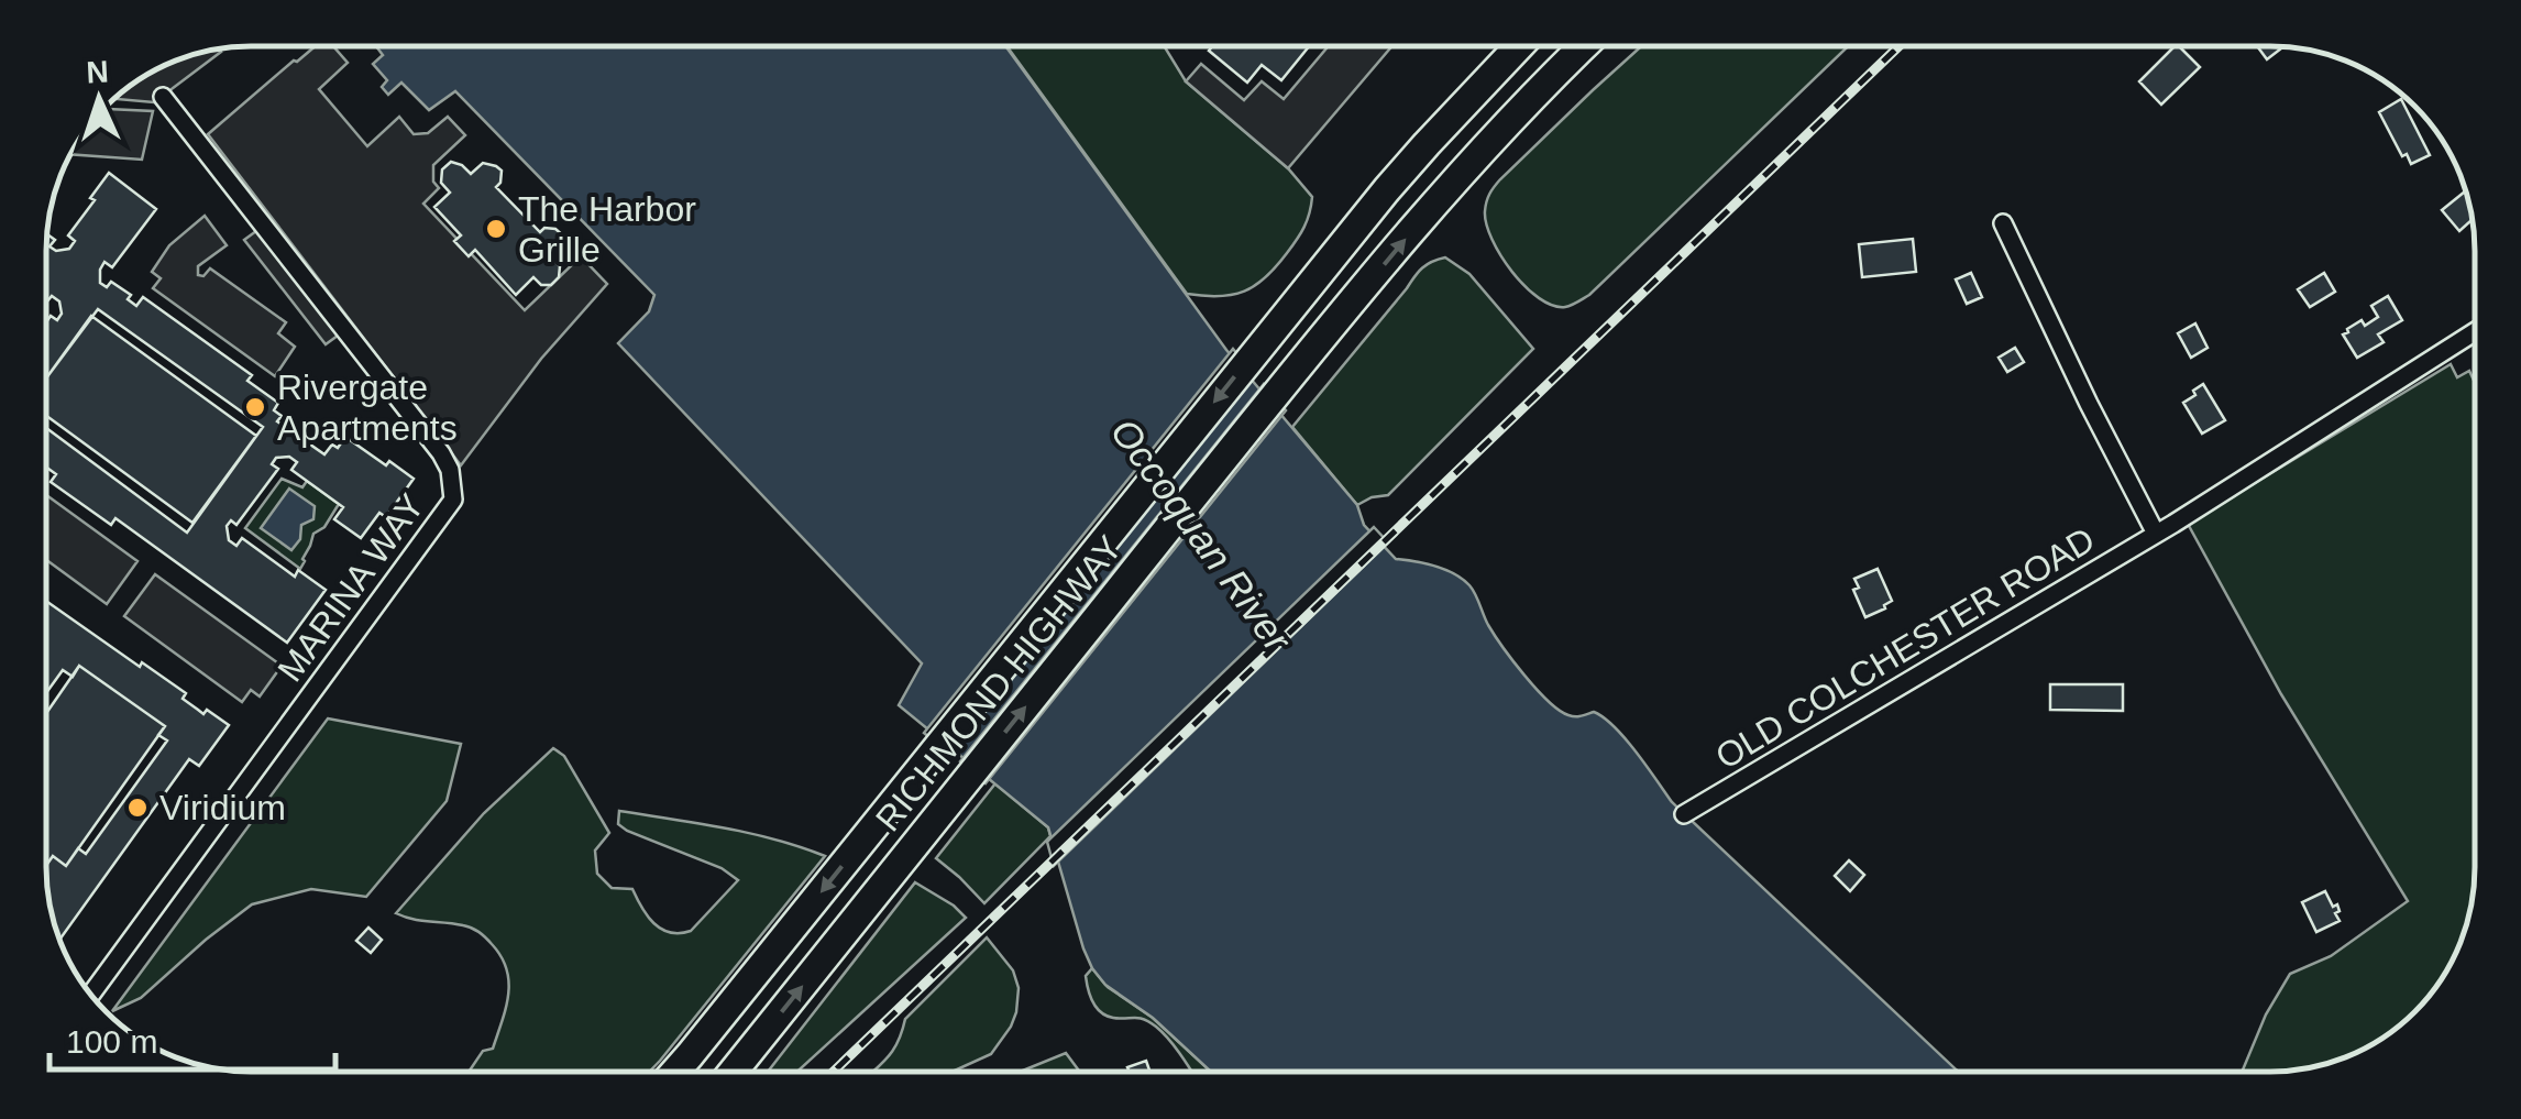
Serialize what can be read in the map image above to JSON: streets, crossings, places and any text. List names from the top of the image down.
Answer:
{
  "streets": {
    "main road": ["RICHMOND HIGHWAY"],
    "street": ["MARINA WAY", "OLD COLCHESTER ROAD"]
  },
  "water": ["Occoquan River"],
  "places": ["The Harbor Grille", "Rivergate Apartments", "Viridium"],
  "scale_bar": "100 m",
  "north": "top"
}
